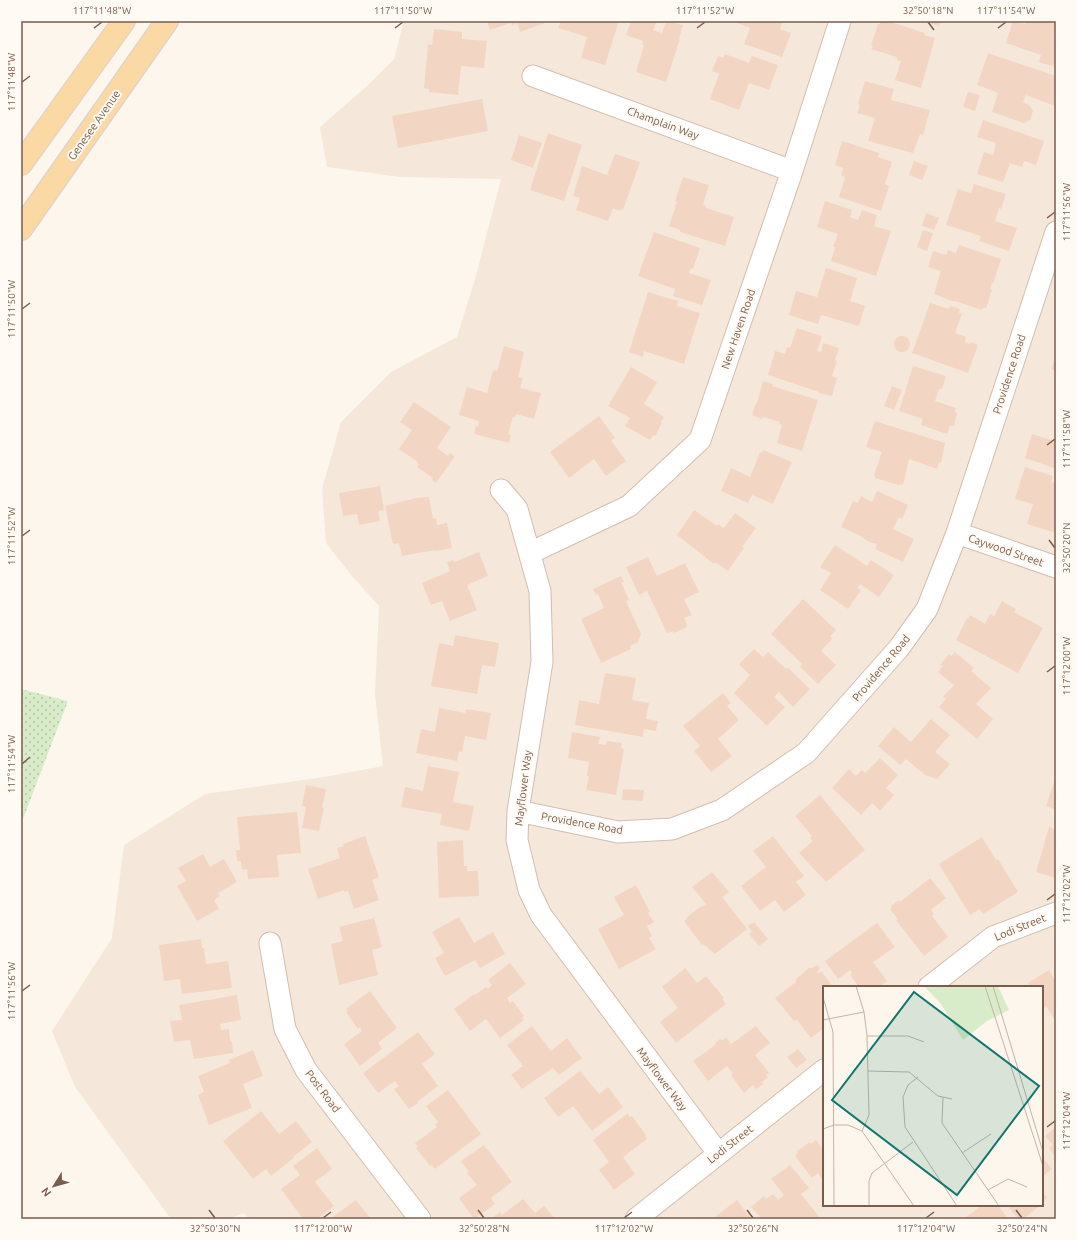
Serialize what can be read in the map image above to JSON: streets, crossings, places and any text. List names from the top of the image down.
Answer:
{
  "streets": {
    "main road": ["Genesee Avenue"],
    "street": [
      "Champlain Way",
      "New Haven Road",
      "Providence Road",
      "Caywood Street",
      "Mayflower Way",
      "Lodi Street",
      "Post Road"
    ]
  },
  "crossings": [
    ["Champlain Way", "New Haven Road"],
    ["New Haven Road", "Mayflower Way"],
    ["Providence Road", "Caywood Street"],
    ["Providence Road", "Mayflower Way"],
    ["Mayflower Way", "Lodi Street"]
  ],
  "north": "bottom left",
  "coordinates": [
    "117°11'48\"W",
    "117°11'50\"W",
    "117°11'52\"W",
    "32°50'18\"N",
    "117°11'54\"W",
    "117°11'56\"W",
    "117°11'58\"W",
    "32°50'20\"N",
    "117°12'00\"W",
    "117°12'02\"W",
    "117°12'04\"W",
    "32°50'30\"N",
    "32°50'28\"N",
    "32°50'26\"N",
    "32°50'24\"N"
  ]
}
